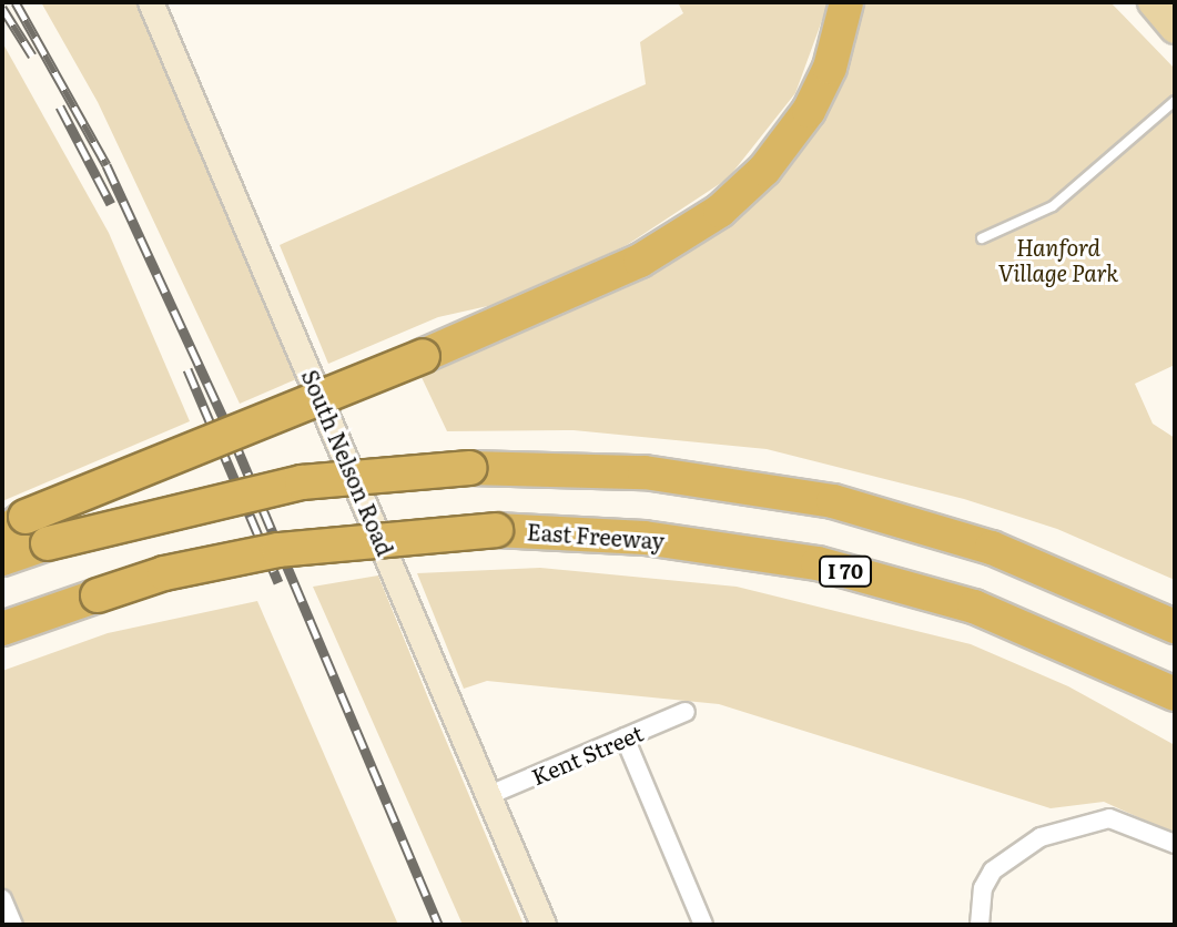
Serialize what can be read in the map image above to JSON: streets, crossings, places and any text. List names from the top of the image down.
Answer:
{
  "streets": {
    "highway": ["East Freeway", "I 70"],
    "street": ["South Nelson Road", "Kent Street"]
  },
  "crossings": [
    ["South Nelson Road", "Kent Street"]
  ],
  "parks": ["Hanford Village Park"]
}
